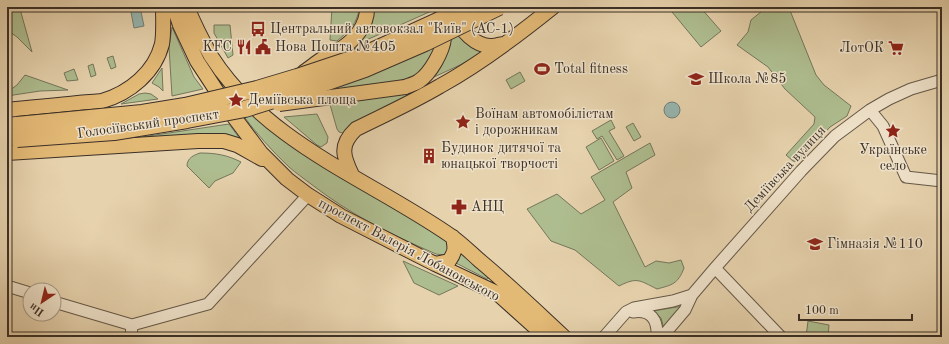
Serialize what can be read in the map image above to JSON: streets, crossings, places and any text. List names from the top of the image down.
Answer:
{
  "streets": {
    "highway": ["Голосіївський проспект"],
    "main road": ["проспект Валерія Лобановського"],
    "street": ["Деміївська вулиця"]
  },
  "places": {
    "bus stop": ["Центральний автовокзал \"Київ\" (АС-1)"],
    "restaurant": ["KFC"],
    "public building": ["Нова Пошта №405"],
    "supermarket": ["ЛотОК"],
    "sports": ["Total fitness"],
    "school or university": ["Школа №85", "Гімназія №110"],
    "place": ["Деміївська площа", "Воїнам автомобілістам і дорожникам", "Українське село"],
    "building": ["Будинок дитячої та юнацької творчості"],
    "pharmacy": ["АНЦ"]
  },
  "scale_bar": "100 m",
  "north": "bottom left"
}
